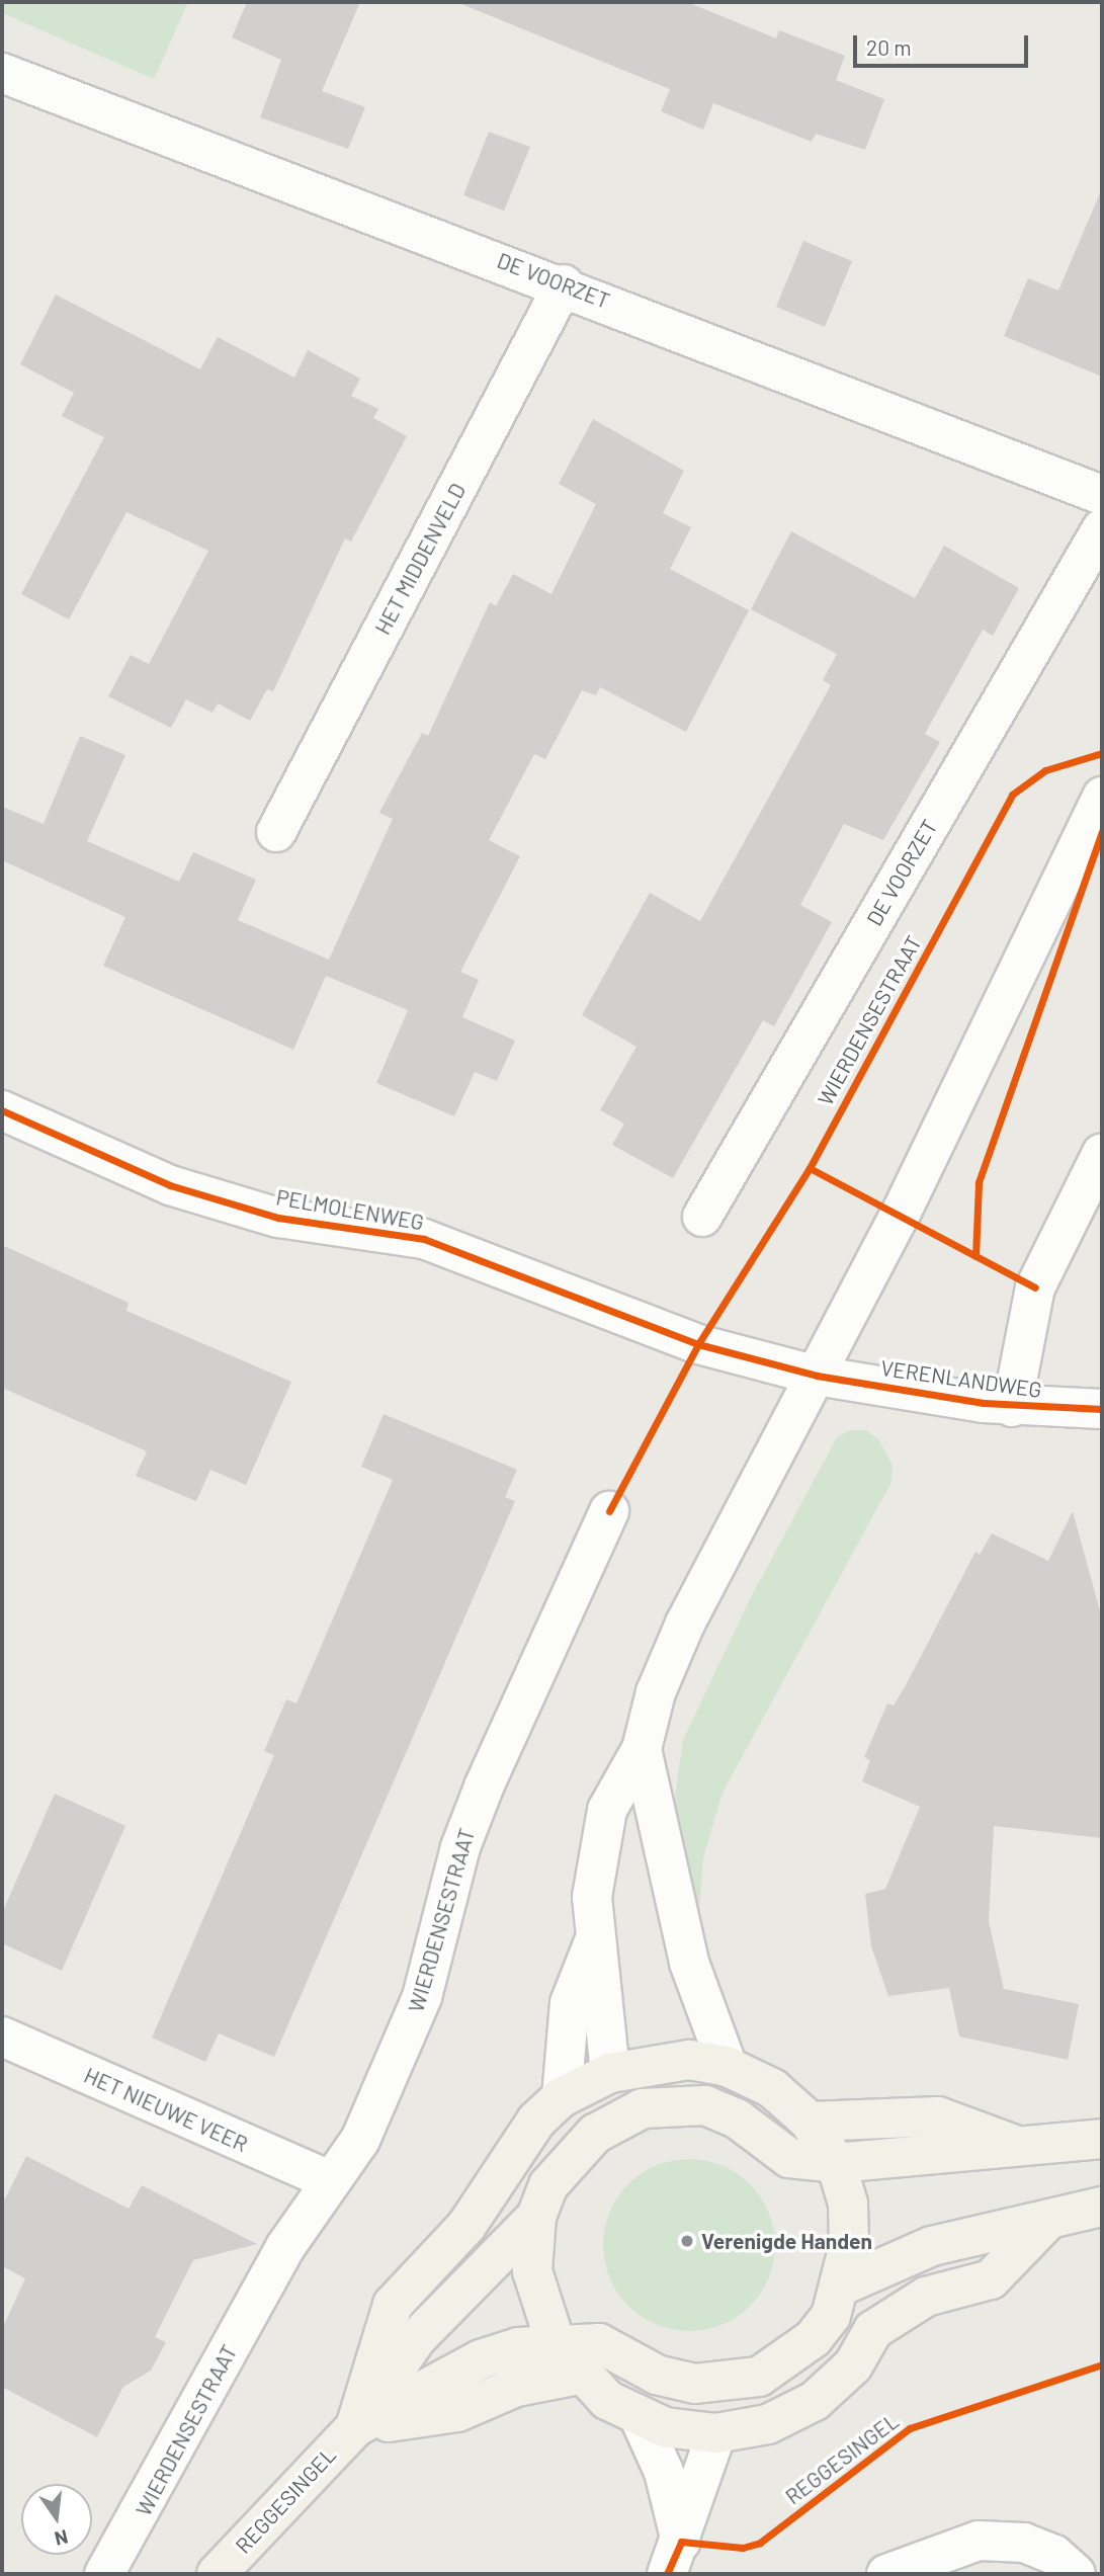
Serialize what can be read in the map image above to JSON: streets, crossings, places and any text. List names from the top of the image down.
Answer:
{
  "streets": {
    "main road": ["REGGESINGEL"],
    "street": [
      "DE VOORZET",
      "HET MIDDENVELD",
      "WIERDENSESTRAAT",
      "PELMOLENWEG",
      "VERENLANDWEG",
      "HET NIEUWE VEER"
    ]
  },
  "crossings": [
    ["DE VOORZET", "HET MIDDENVELD"],
    ["WIERDENSESTRAAT", "HET NIEUWE VEER"],
    ["PELMOLENWEG", "VERENLANDWEG"]
  ],
  "places": ["Verenigde Handen"],
  "scale_bar": "20 m",
  "north": "bottom"
}
